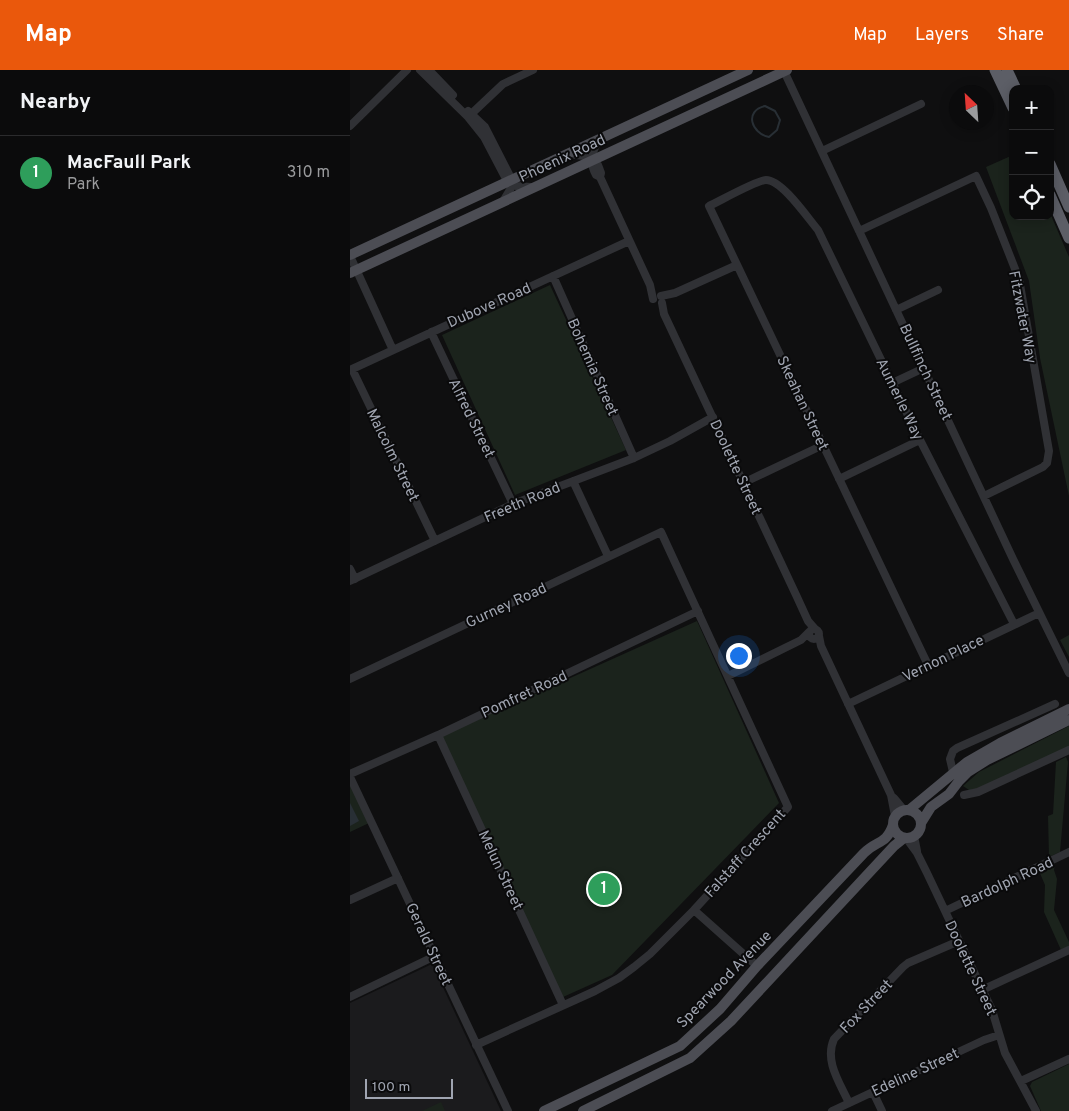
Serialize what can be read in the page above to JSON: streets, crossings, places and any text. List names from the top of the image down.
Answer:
{
  "streets": {
    "main road": ["Phoenix Road", "Spearwood Avenue"],
    "street": [
      "Dubove Road",
      "Fitzwater Way",
      "Bohemia Street",
      "Bullfinch Street",
      "Aumerle Way",
      "Skeahan Street",
      "Alfred Street",
      "Malcolm Street",
      "Doolette Street",
      "Freeth Road",
      "Gurney Road",
      "Vernon Place",
      "Pomfret Road",
      "Falstaff Crescent",
      "Melun Street",
      "Bardolph Road",
      "Gerald Street",
      "Fox Street",
      "Edeline Street"
    ]
  },
  "crossings": [
    ["Phoenix Road", "Bullfinch Street"],
    ["Phoenix Road", "Doolette Street"],
    ["Dubove Road", "Bohemia Street"],
    ["Dubove Road", "Alfred Street"],
    ["Dubove Road", "Malcolm Street"],
    ["Dubove Road", "Doolette Street"],
    ["Fitzwater Way", "Bullfinch Street"],
    ["Bohemia Street", "Freeth Road"],
    ["Bullfinch Street", "Vernon Place"],
    ["Aumerle Way", "Skeahan Street"],
    ["Aumerle Way", "Vernon Place"],
    ["Skeahan Street", "Vernon Place"],
    ["Alfred Street", "Freeth Road"],
    ["Malcolm Street", "Freeth Road"],
    ["Doolette Street", "Freeth Road"],
    ["Doolette Street", "Vernon Place"],
    ["Doolette Street", "Bardolph Road"],
    ["Doolette Street", "Spearwood Avenue"],
    ["Doolette Street", "Fox Street"],
    ["Doolette Street", "Edeline Street"],
    ["Gurney Road", "Falstaff Crescent"],
    ["Pomfret Road", "Falstaff Crescent"],
    ["Pomfret Road", "Melun Street"],
    ["Pomfret Road", "Gerald Street"],
    ["Falstaff Crescent", "Melun Street"],
    ["Falstaff Crescent", "Gerald Street"],
    ["Fox Street", "Edeline Street"]
  ],
  "scale_bar": "100 m",
  "north": "top left",
  "page": {
    "header": "Map",
    "nav": ["Map", "Layers", "Share"],
    "heading": "Nearby",
    "map_buttons": ["+", "−"],
    "list": [
      {
        "mark": "1",
        "name": "MacFaull Park",
        "note": "Park",
        "value": "310 m"
      }
    ],
    "pins": "1",
    "scale": "100 m"
  }
}
